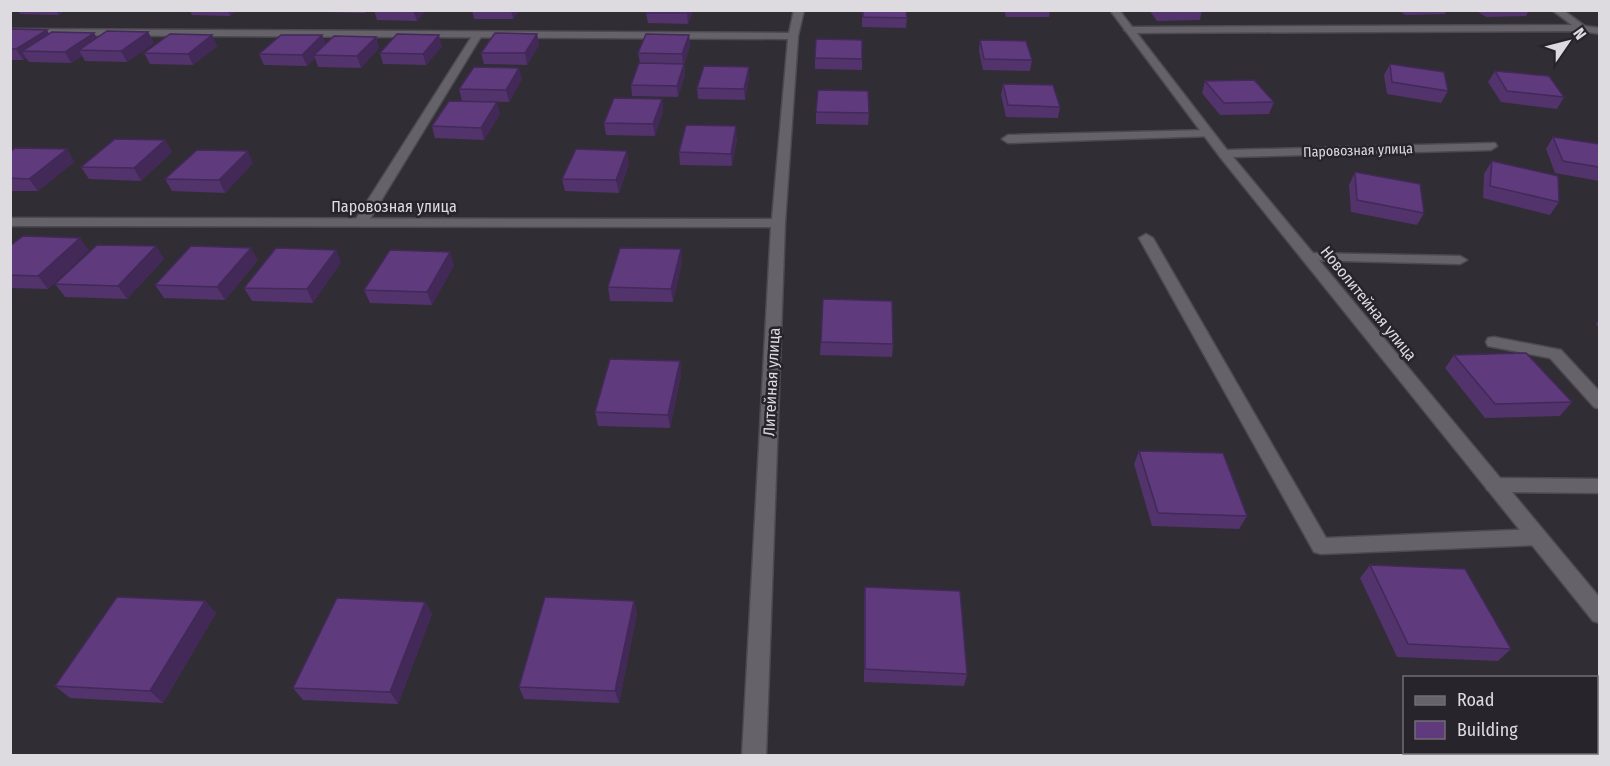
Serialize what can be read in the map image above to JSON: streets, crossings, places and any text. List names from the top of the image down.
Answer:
{
  "streets": {
    "street": ["Паровозная улица", "Новолитейная улица", "Литейная улица"]
  },
  "crossings": [
    ["Паровозная улица", "Новолитейная улица"],
    ["Паровозная улица", "Литейная улица"]
  ],
  "legend": ["Road", "Building"],
  "north": "top right"
}
